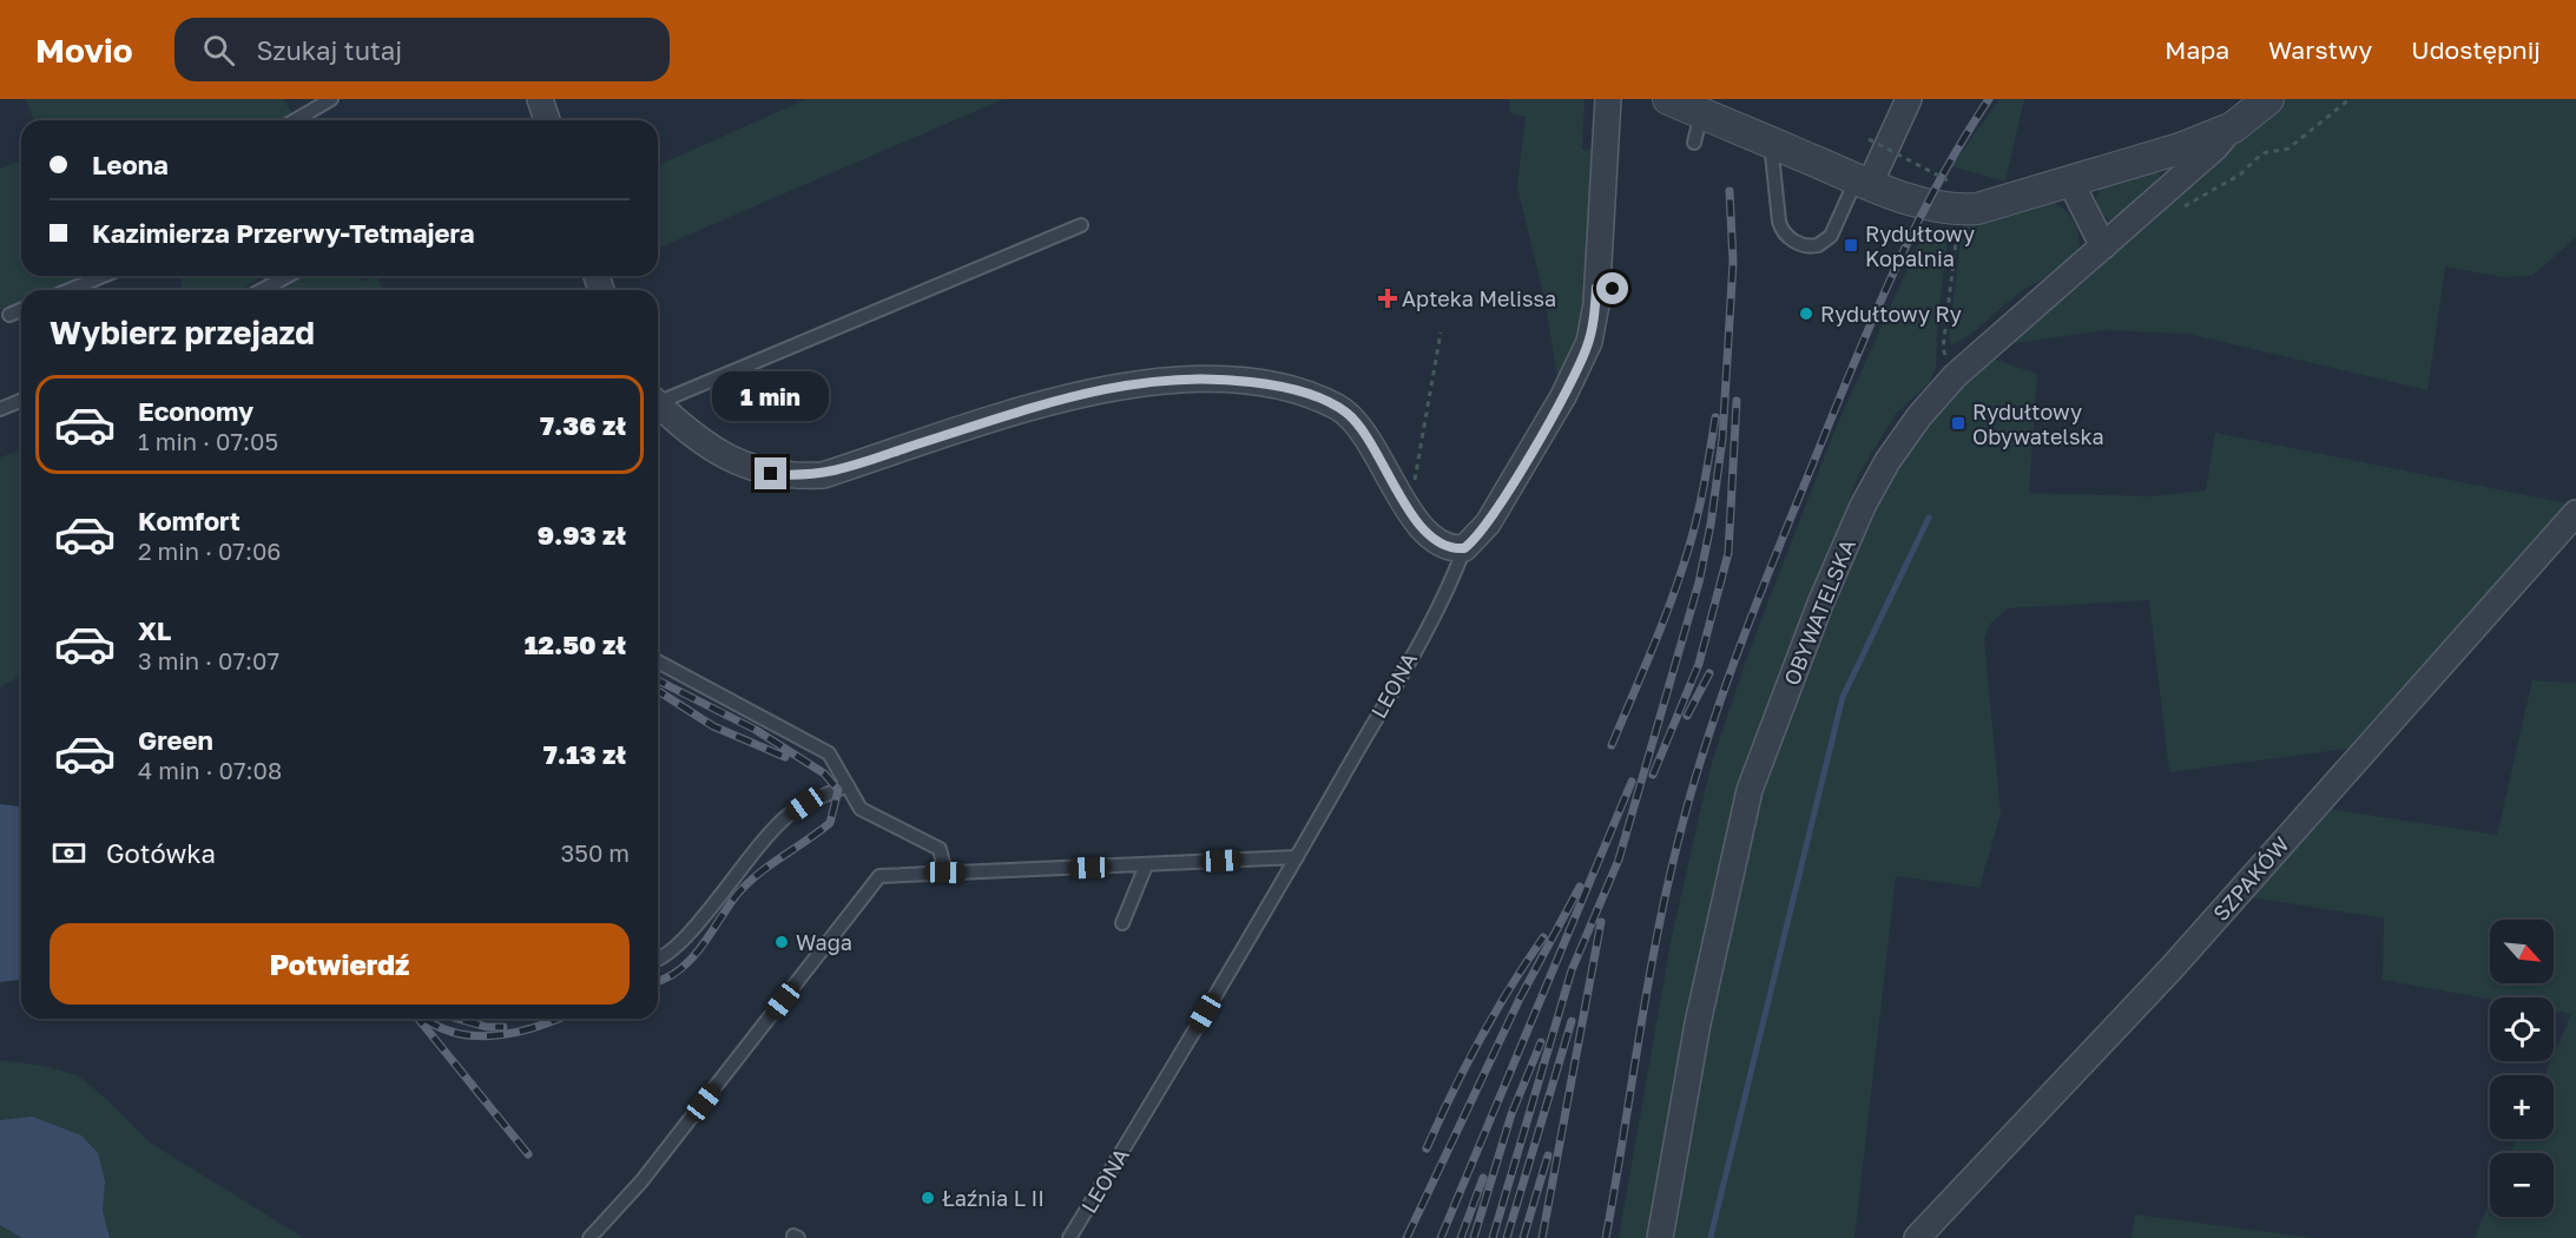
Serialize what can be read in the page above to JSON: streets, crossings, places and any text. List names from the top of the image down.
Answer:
{
  "streets": {
    "street": ["OBYWATELSKA", "LEONA", "SZPAKÓW"]
  },
  "places": {
    "transit": ["Rydułtowy Kopalnia", "Rydułtowy Obywatelska"],
    "health": ["Apteka Melissa"],
    "other": ["Rydułtowy Ry", "Waga", "Łaźnia L II"]
  },
  "north": "bottom right",
  "page": {
    "header": "Movio",
    "search": "Szukaj tutaj",
    "nav": ["Mapa", "Warstwy", "Udostępnij"],
    "banner": ["Leona", "Kazimierza Przerwy-Tetmajera"],
    "heading": "Wybierz przejazd",
    "bubble": "1 min",
    "list": [
      {
        "name": "Economy",
        "note": "1 min · 07:05",
        "value": "7.36 zł"
      },
      {
        "name": "Komfort",
        "note": "2 min · 07:06",
        "value": "9.93 zł"
      },
      {
        "name": "XL",
        "note": "3 min · 07:07",
        "value": "12.50 zł"
      },
      {
        "name": "Green",
        "note": "4 min · 07:08",
        "value": "7.13 zł"
      }
    ],
    "pay": ["Gotówka", "350 m"],
    "buttons": "Potwierdź",
    "map_buttons": ["+", "−"]
  }
}
